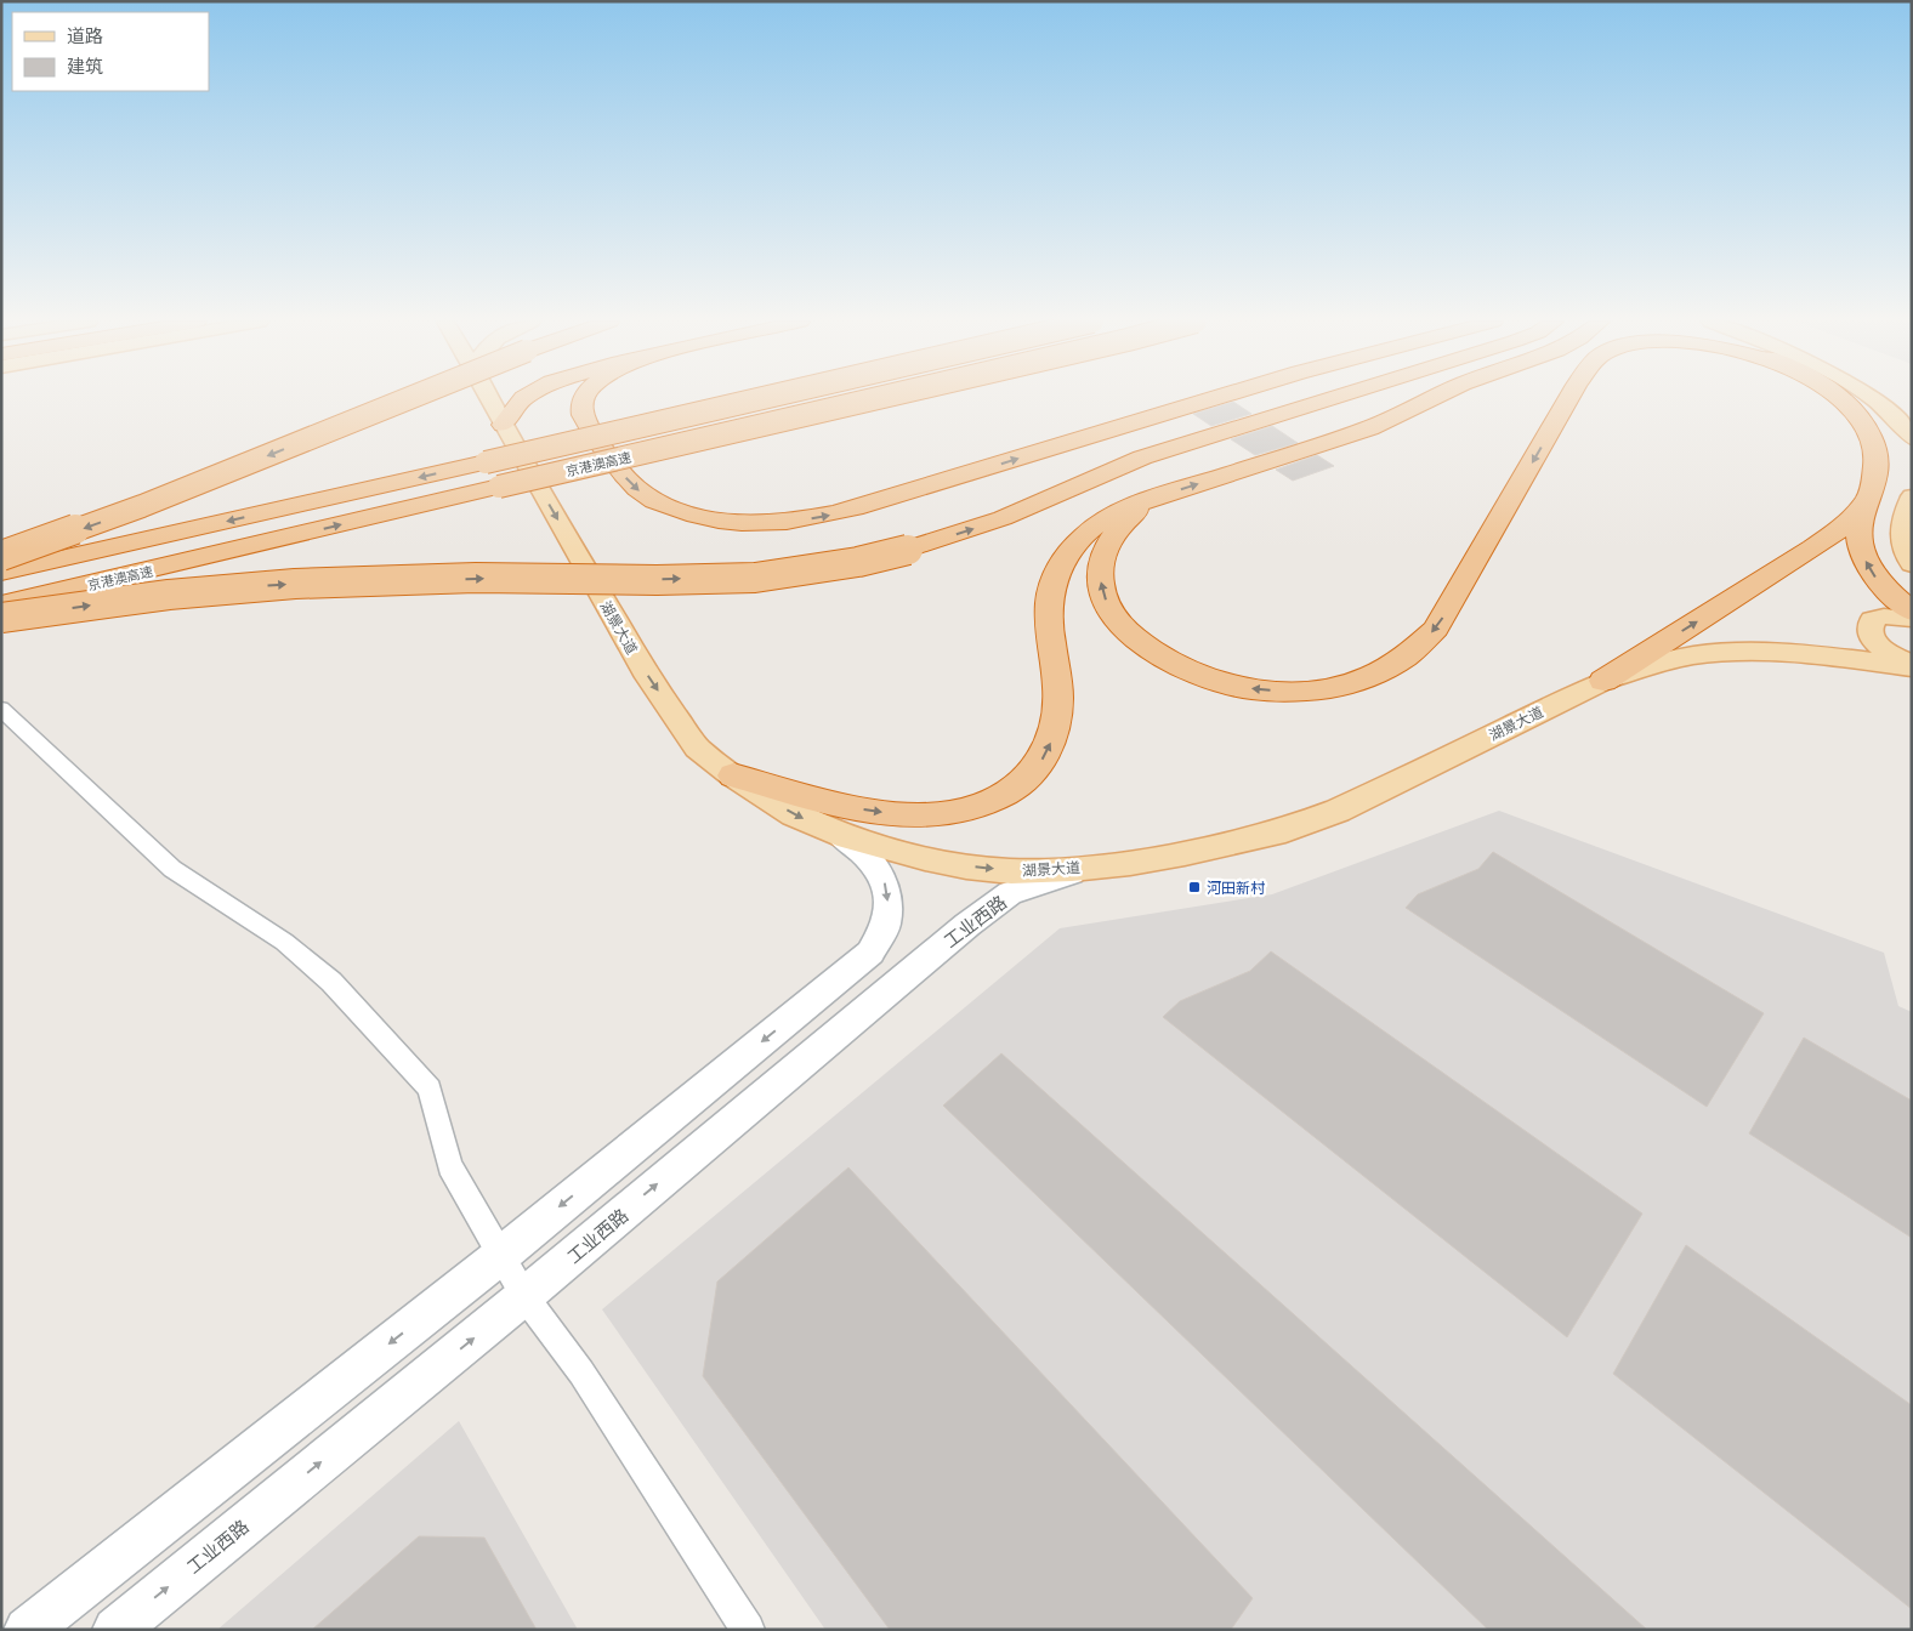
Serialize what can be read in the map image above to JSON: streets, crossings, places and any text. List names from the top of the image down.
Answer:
{
  "streets": {
    "highway": ["京港澳高速"],
    "main road": ["湖景大道"],
    "street": ["工业西路"]
  },
  "crossings": [
    ["湖景大道", "工业西路"]
  ],
  "one_way": ["湖景大道"],
  "places": {
    "transit": ["河田新村"]
  },
  "legend": ["道路", "建筑"]
}
